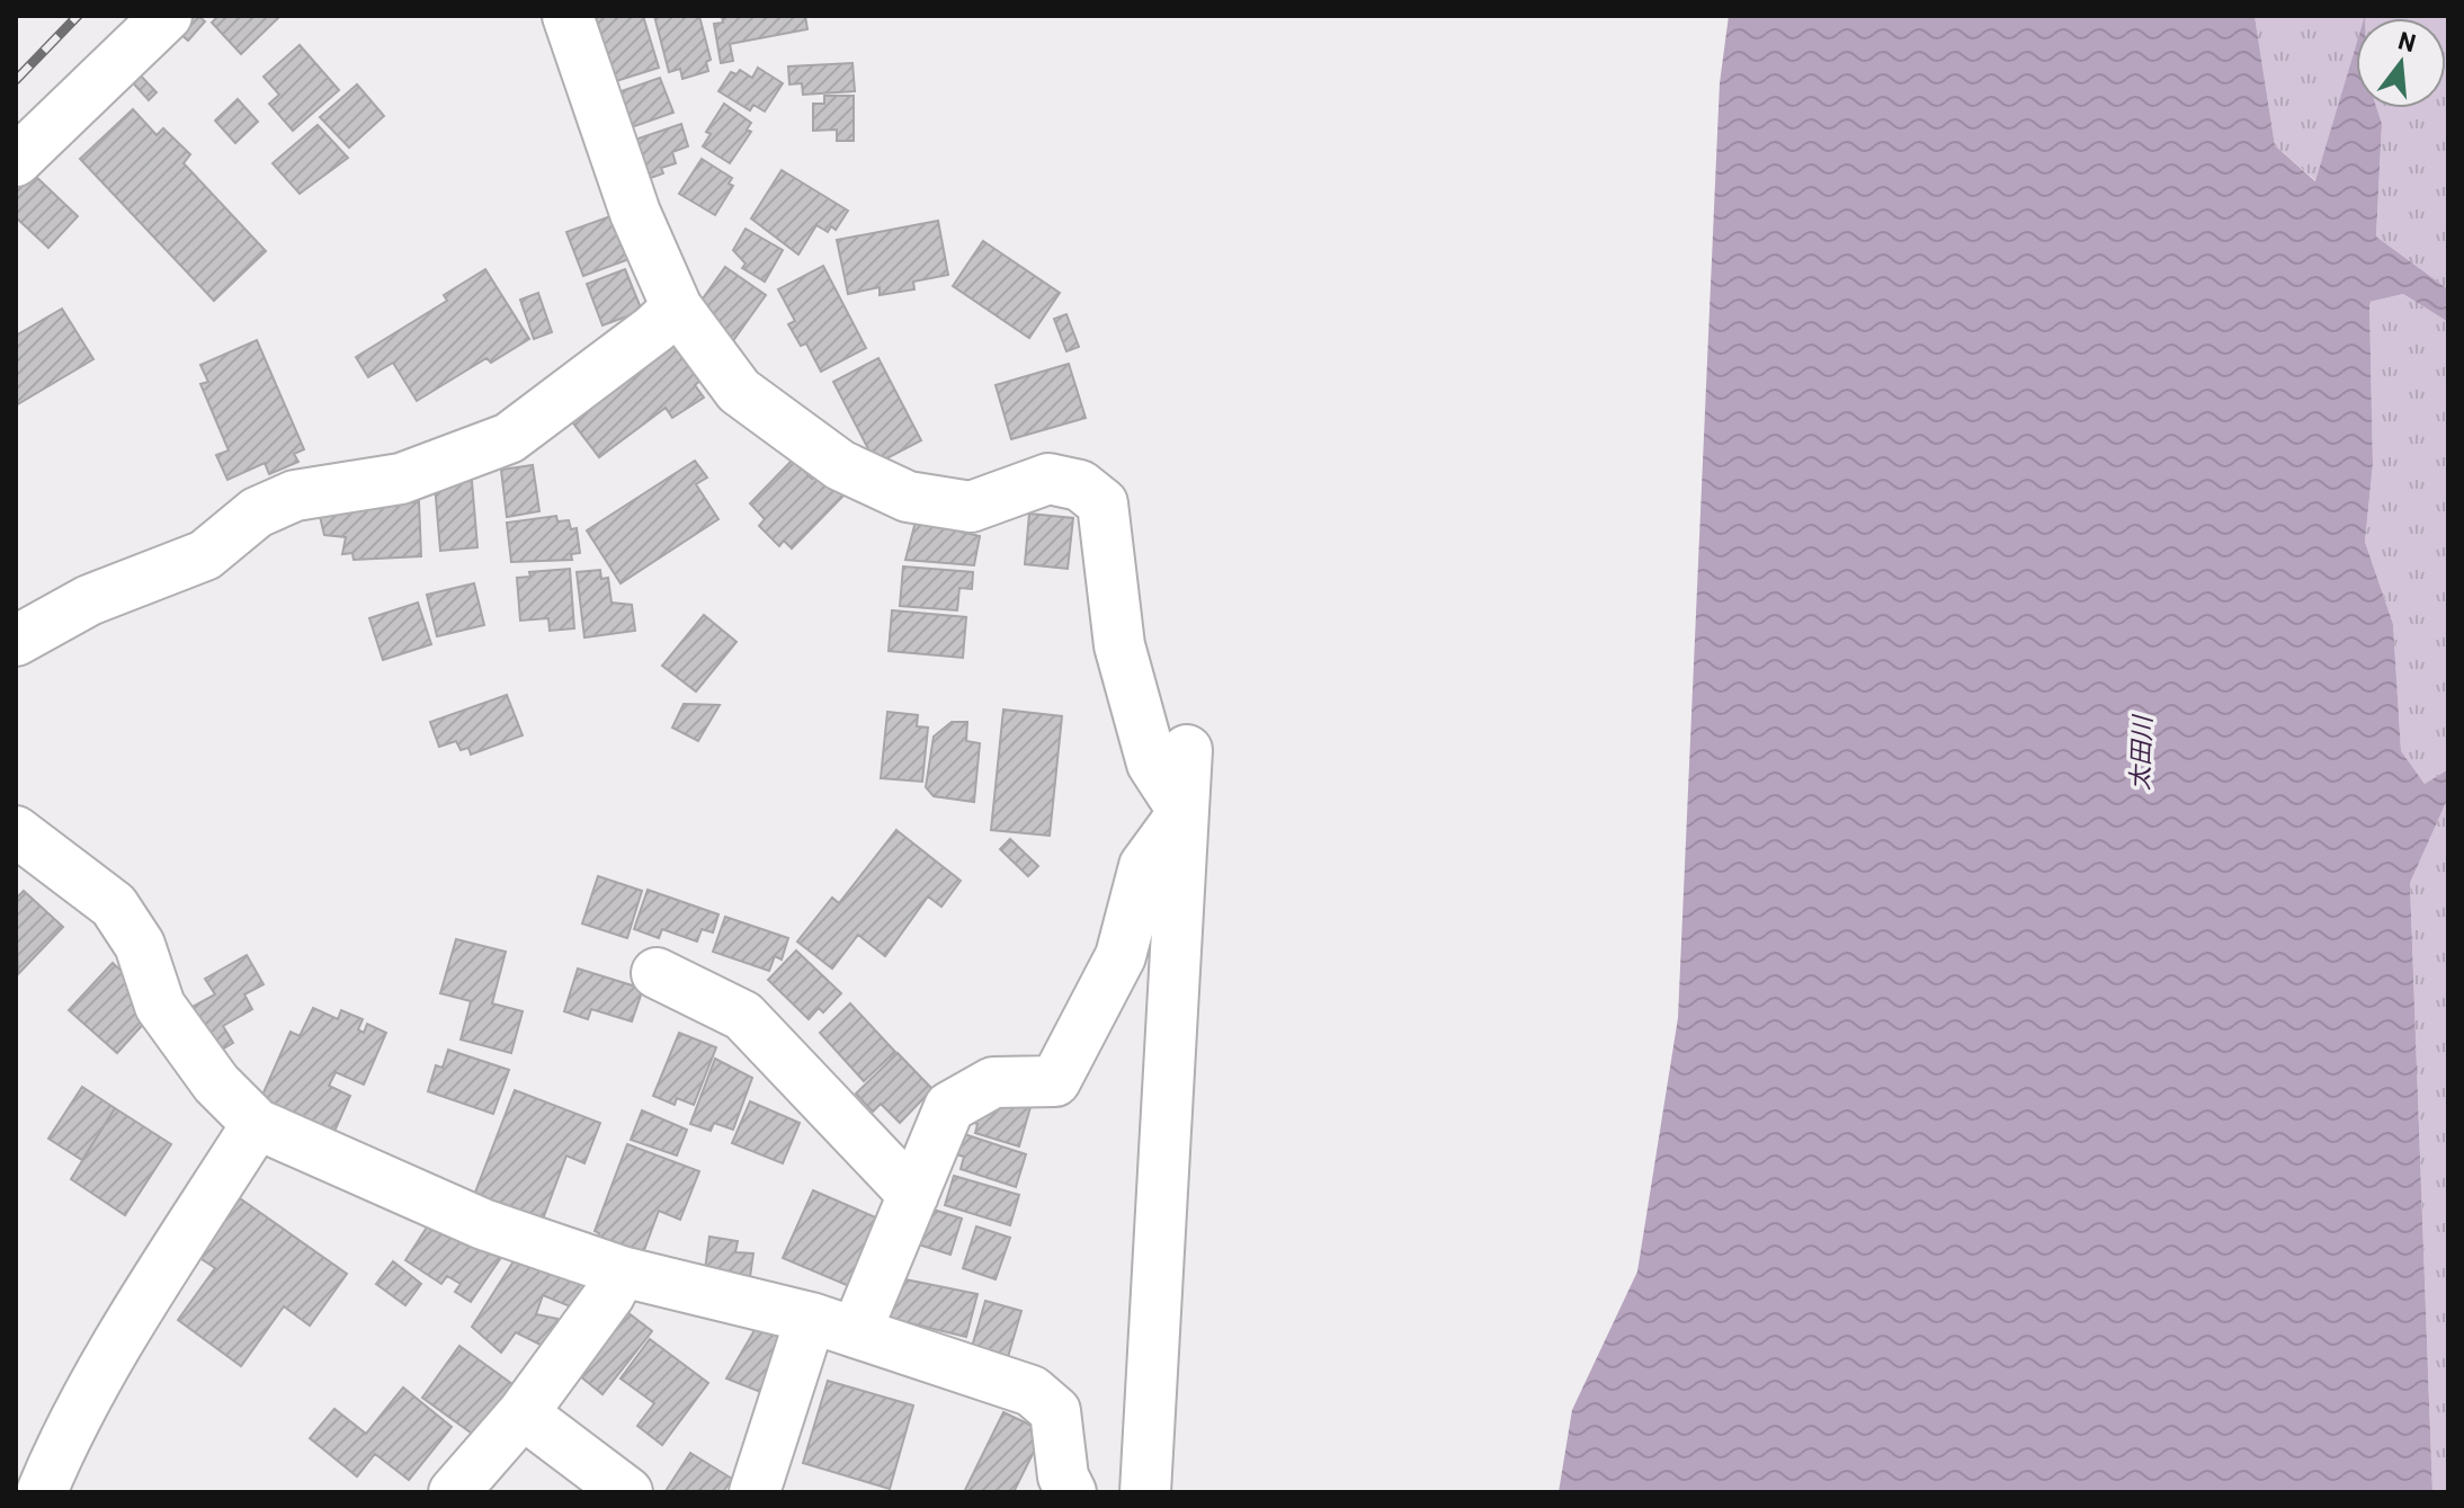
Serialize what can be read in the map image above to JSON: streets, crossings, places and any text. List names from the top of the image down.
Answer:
{
  "water": ["太田川"],
  "north": "top"
}
